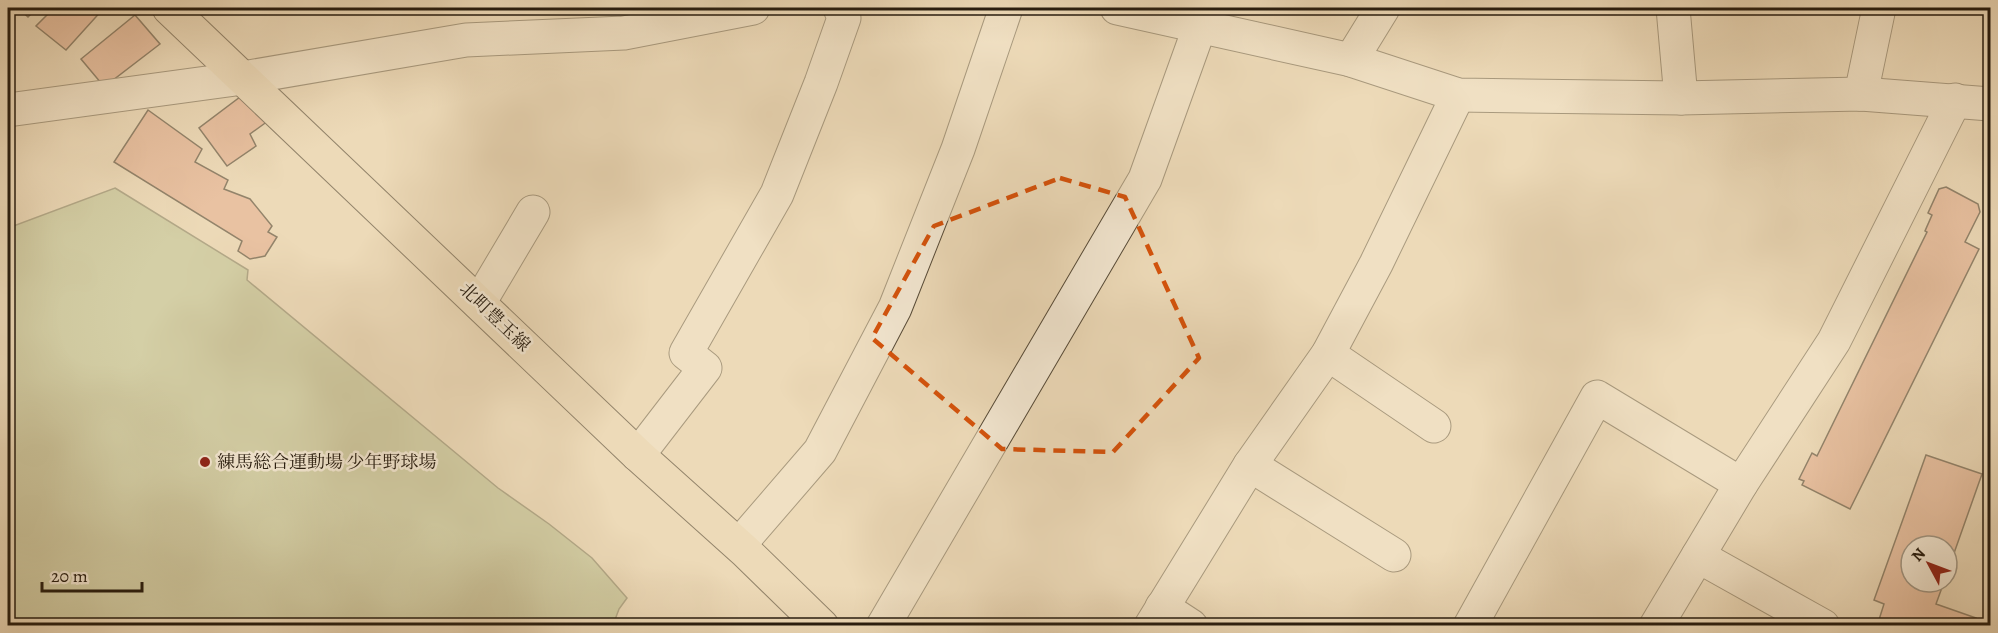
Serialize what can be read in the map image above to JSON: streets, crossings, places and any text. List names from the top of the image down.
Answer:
{
  "streets": {
    "main road": ["北町豊玉線"]
  },
  "places": ["練馬総合運動場 少年野球場"],
  "scale_bar": "20 m",
  "north": "top left"
}
